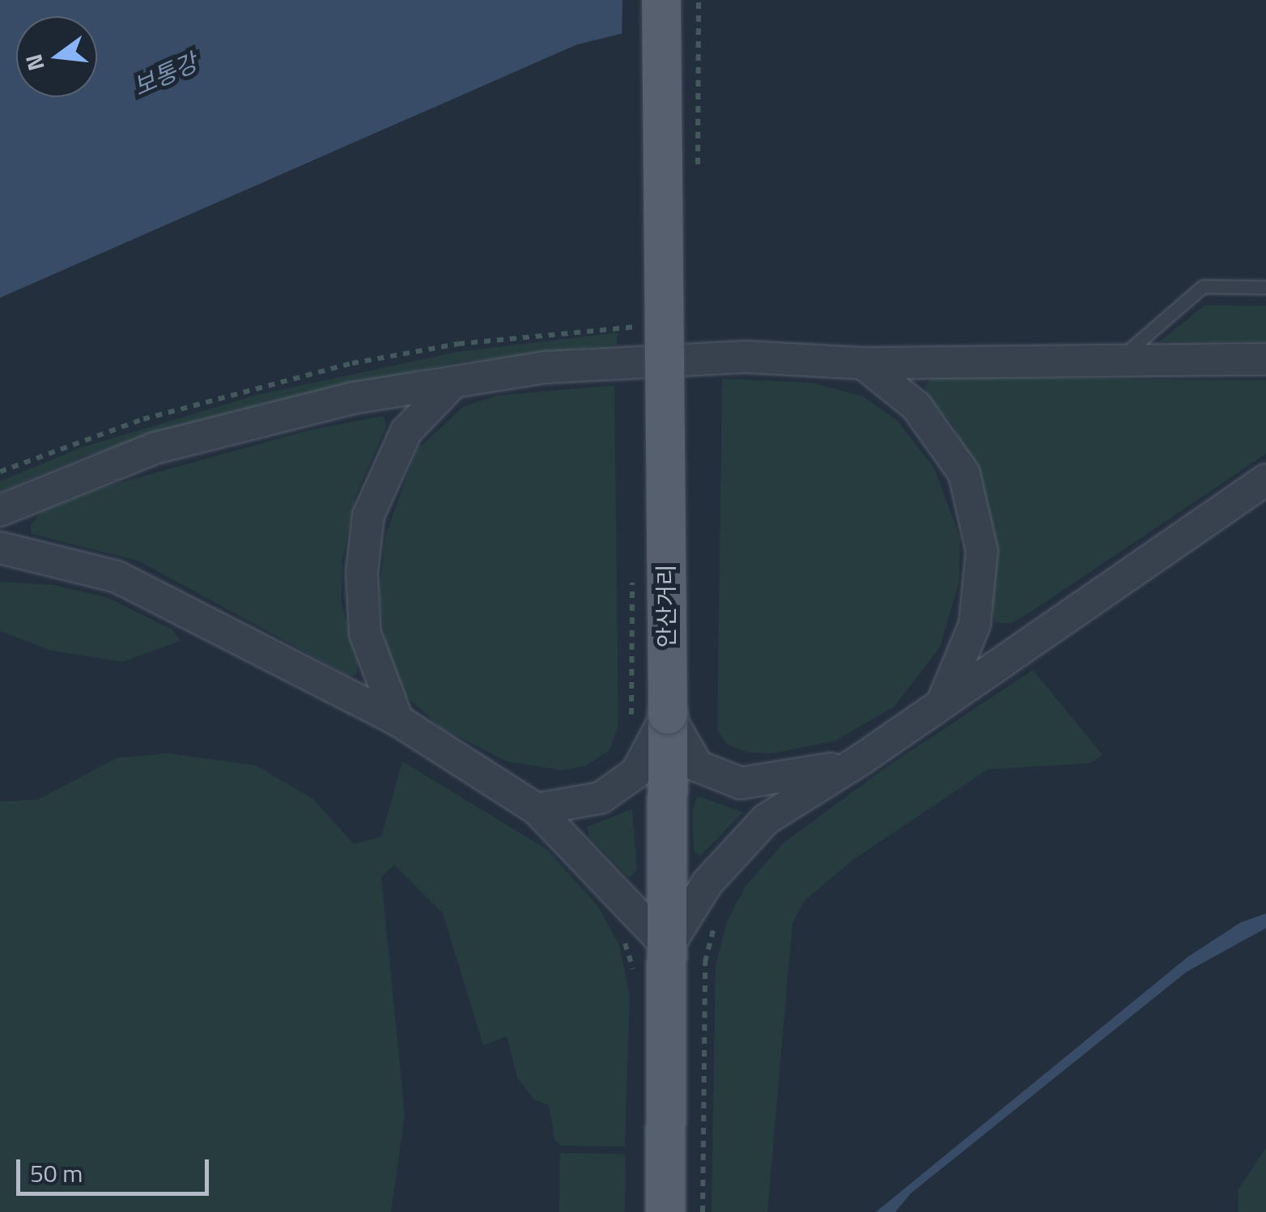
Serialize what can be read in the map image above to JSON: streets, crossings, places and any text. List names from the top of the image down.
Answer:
{
  "streets": {
    "main road": ["안산거리"]
  },
  "water": ["보통강"],
  "scale_bar": "50 m",
  "north": "left"
}
